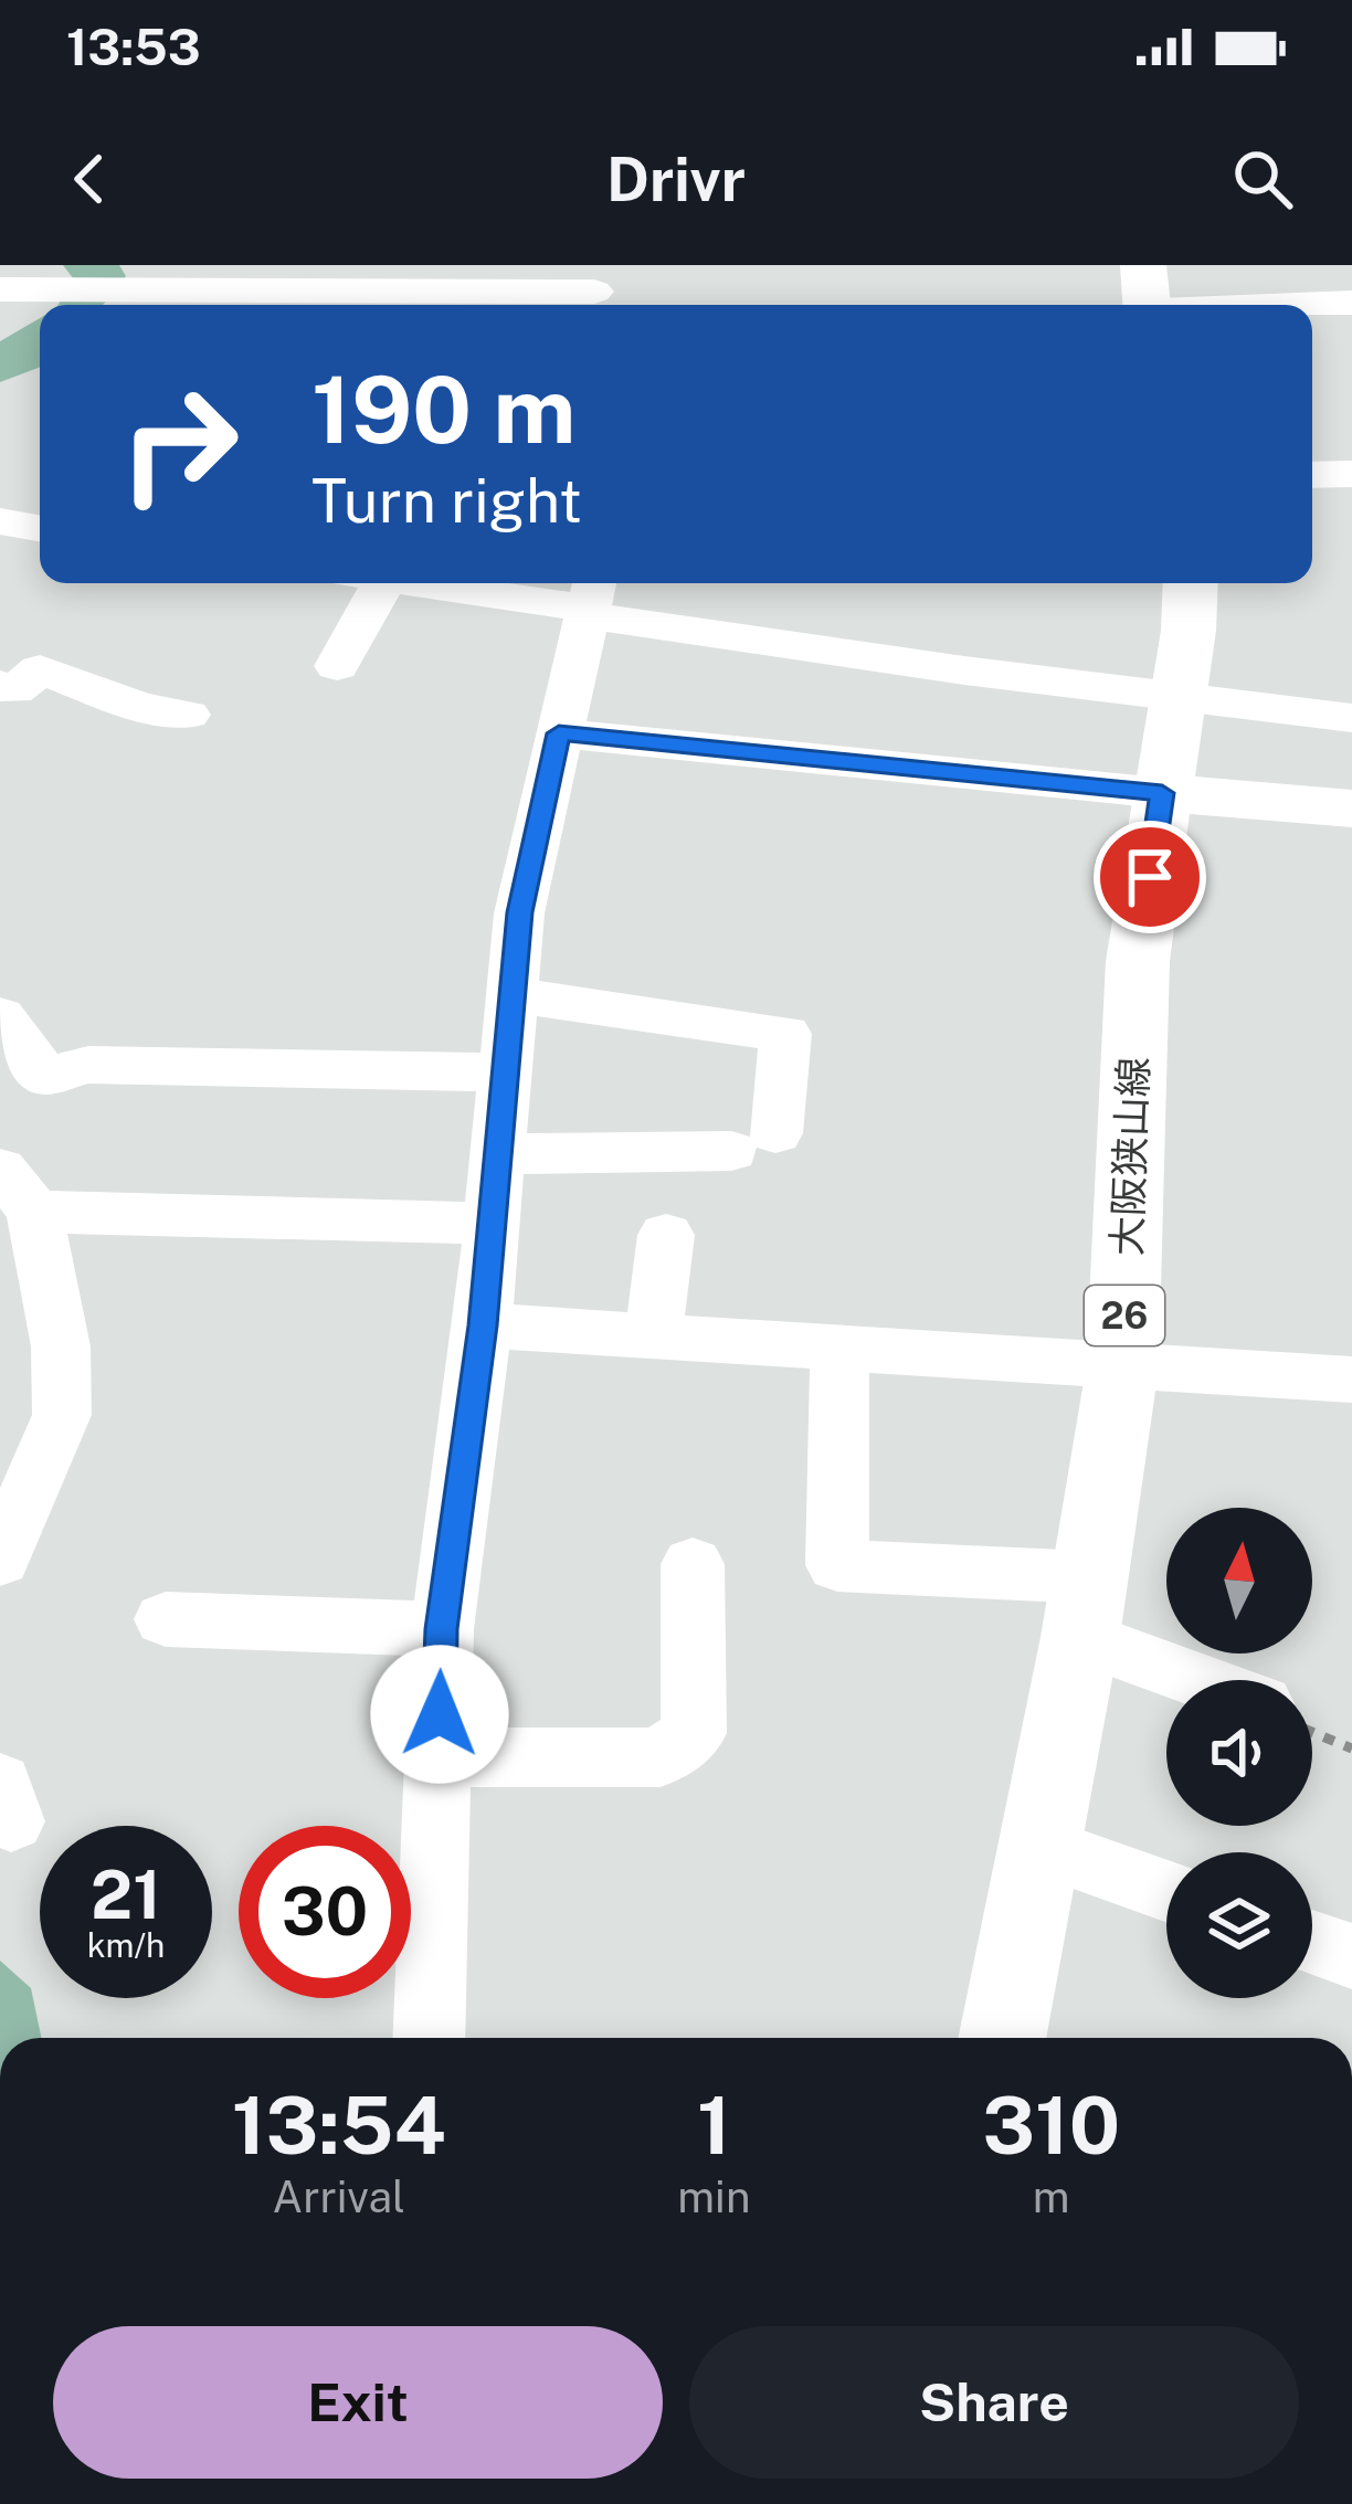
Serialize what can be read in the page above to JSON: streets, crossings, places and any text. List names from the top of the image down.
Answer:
{
  "streets": {
    "main road": ["大阪狭山線", "26"]
  },
  "north": "top",
  "page": {
    "status": "13:53",
    "header": "Drivr",
    "turn": ["190 m", "Turn right"],
    "speed": "21 km/h",
    "limit": "30",
    "eta": [
      "13:54",
      "Arrival",
      "1",
      "min",
      "310",
      "m"
    ],
    "buttons": ["Exit", "Share"]
  }
}
